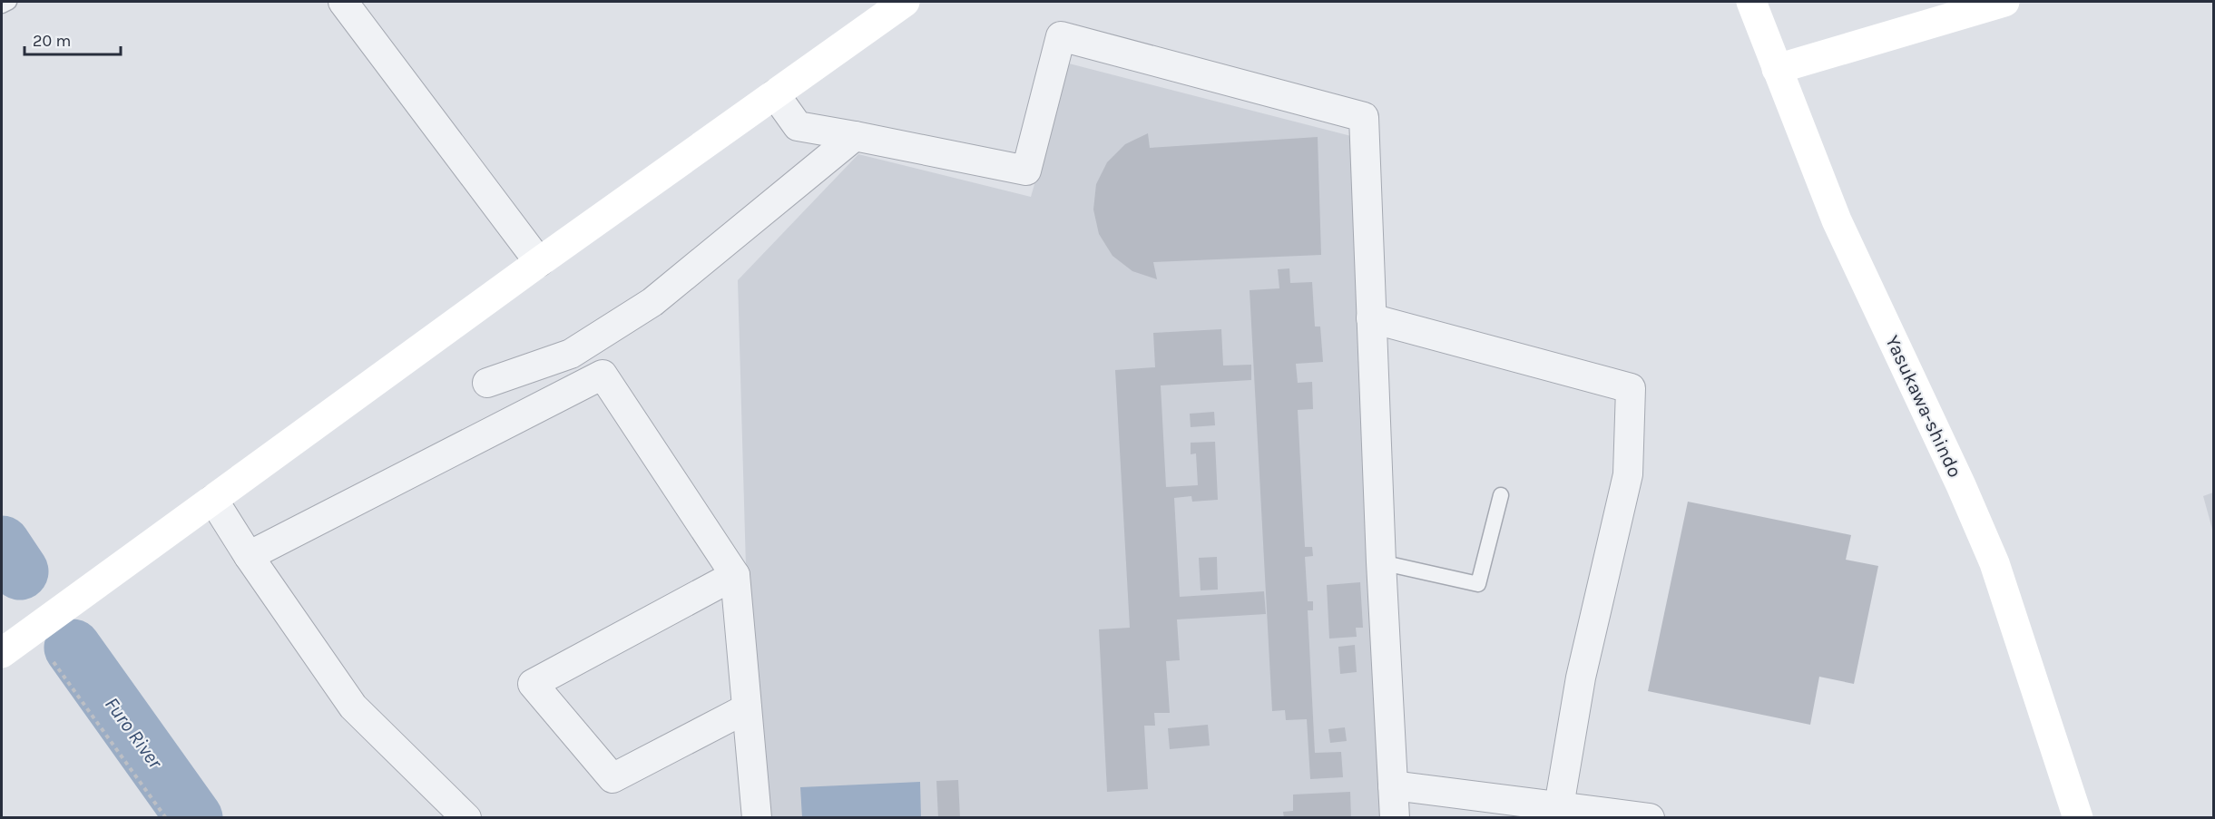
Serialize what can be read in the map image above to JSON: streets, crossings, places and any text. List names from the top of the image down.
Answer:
{
  "streets": {
    "street": ["Yasukawa-shindo"]
  },
  "water": ["Furo River"],
  "scale_bar": "20 m"
}
